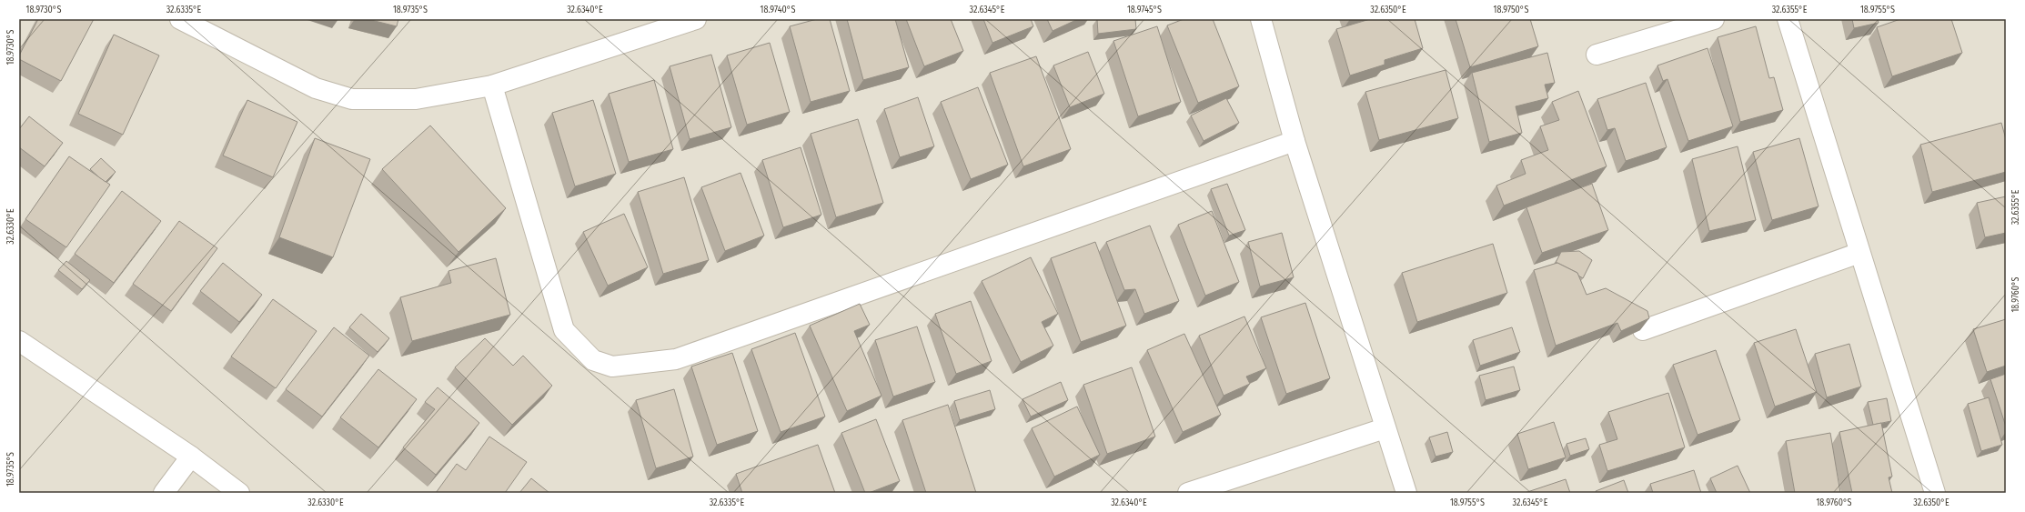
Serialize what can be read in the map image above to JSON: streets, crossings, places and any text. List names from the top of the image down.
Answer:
{
  "coordinates": [
    "18.9730°S",
    "32.6335°E",
    "18.9735°S",
    "32.6340°E",
    "18.9740°S",
    "32.6345°E",
    "18.9745°S",
    "32.6350°E",
    "18.9750°S",
    "32.6355°E",
    "18.9755°S",
    "32.6330°E",
    "18.9760°S"
  ]
}
